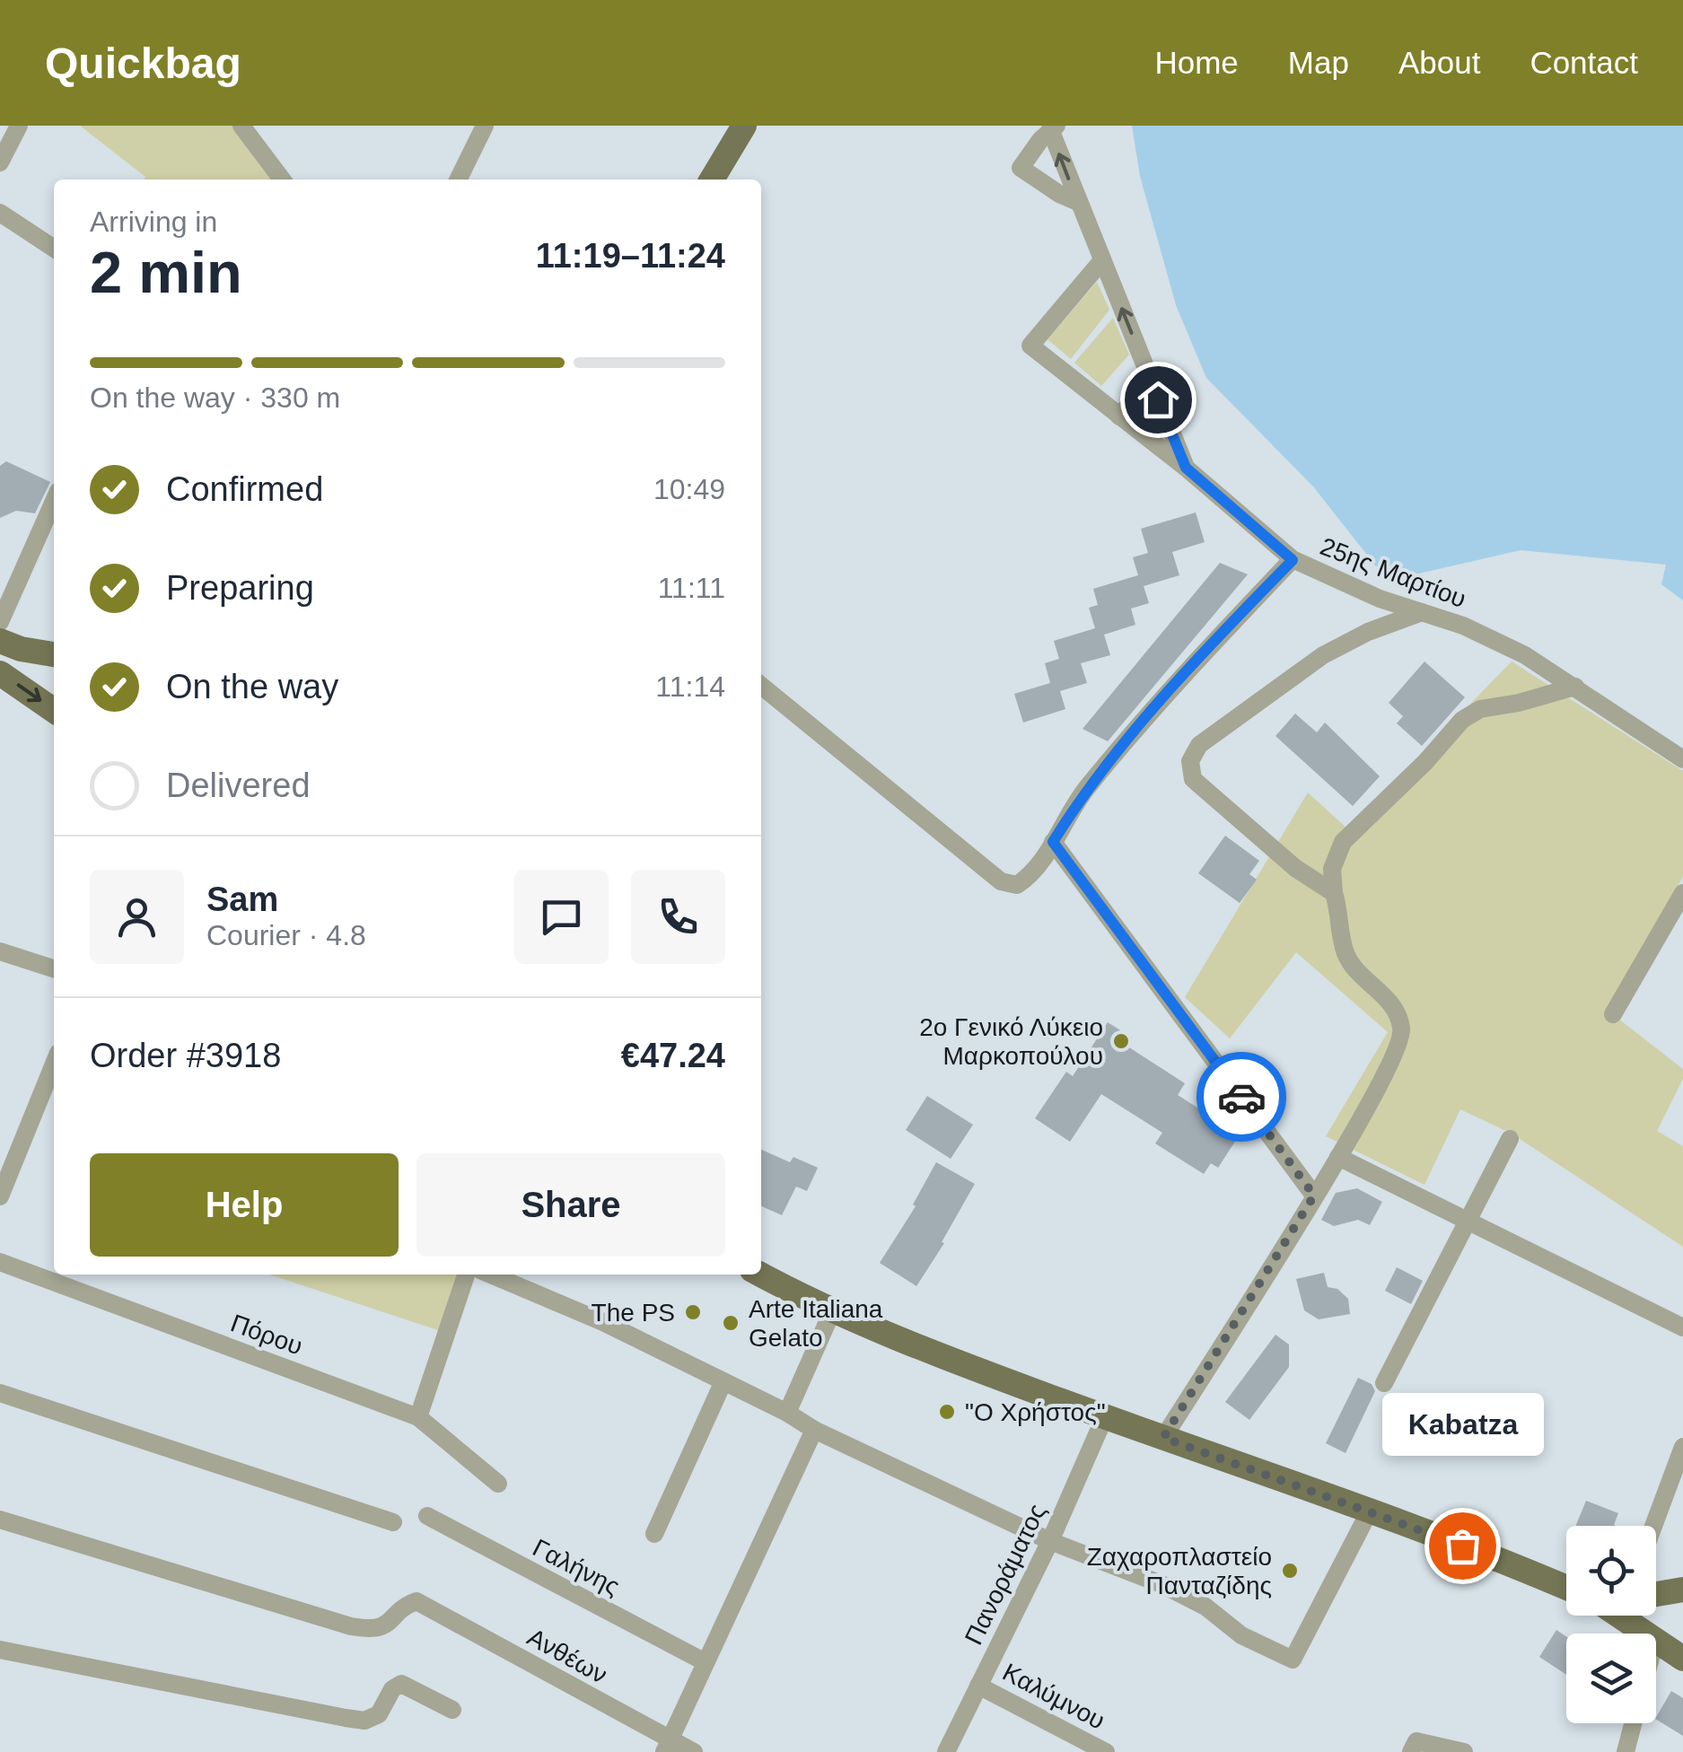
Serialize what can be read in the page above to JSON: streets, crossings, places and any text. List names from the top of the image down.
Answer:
{
  "streets": {
    "street": [
      "25ης Μαρτίου",
      "Πόρου",
      "Γαλήνης",
      "Πανοράματος",
      "Ανθέων",
      "Καλύμνου"
    ]
  },
  "crossings": [
    ["Πανοράματος", "Καλύμνου"]
  ],
  "places": [
    "2ο Γενικό Λύκειο Μαρκοπούλου",
    "The PS",
    "Arte Italiana Gelato",
    "\"Ο Χρήστος\"",
    "Kabatza",
    "Ζαχαροπλαστείο Πανταζίδης"
  ],
  "page": {
    "header": "Quickbag",
    "nav": [
      "Home",
      "Map",
      "About",
      "Contact"
    ],
    "heading": ["2 min", "Arriving in", "11:19–11:24"],
    "panel": [
      "Sam",
      "Courier · 4.8",
      "Order #3918",
      "€47.24"
    ],
    "bar": "On the way · 330 m",
    "list": [
      ["Confirmed", "10:49"],
      ["Preparing", "11:11"],
      ["On the way", "11:14"],
      "Delivered"
    ],
    "buttons": ["Help", "Share"],
    "bubble": "Kabatza"
  }
}
